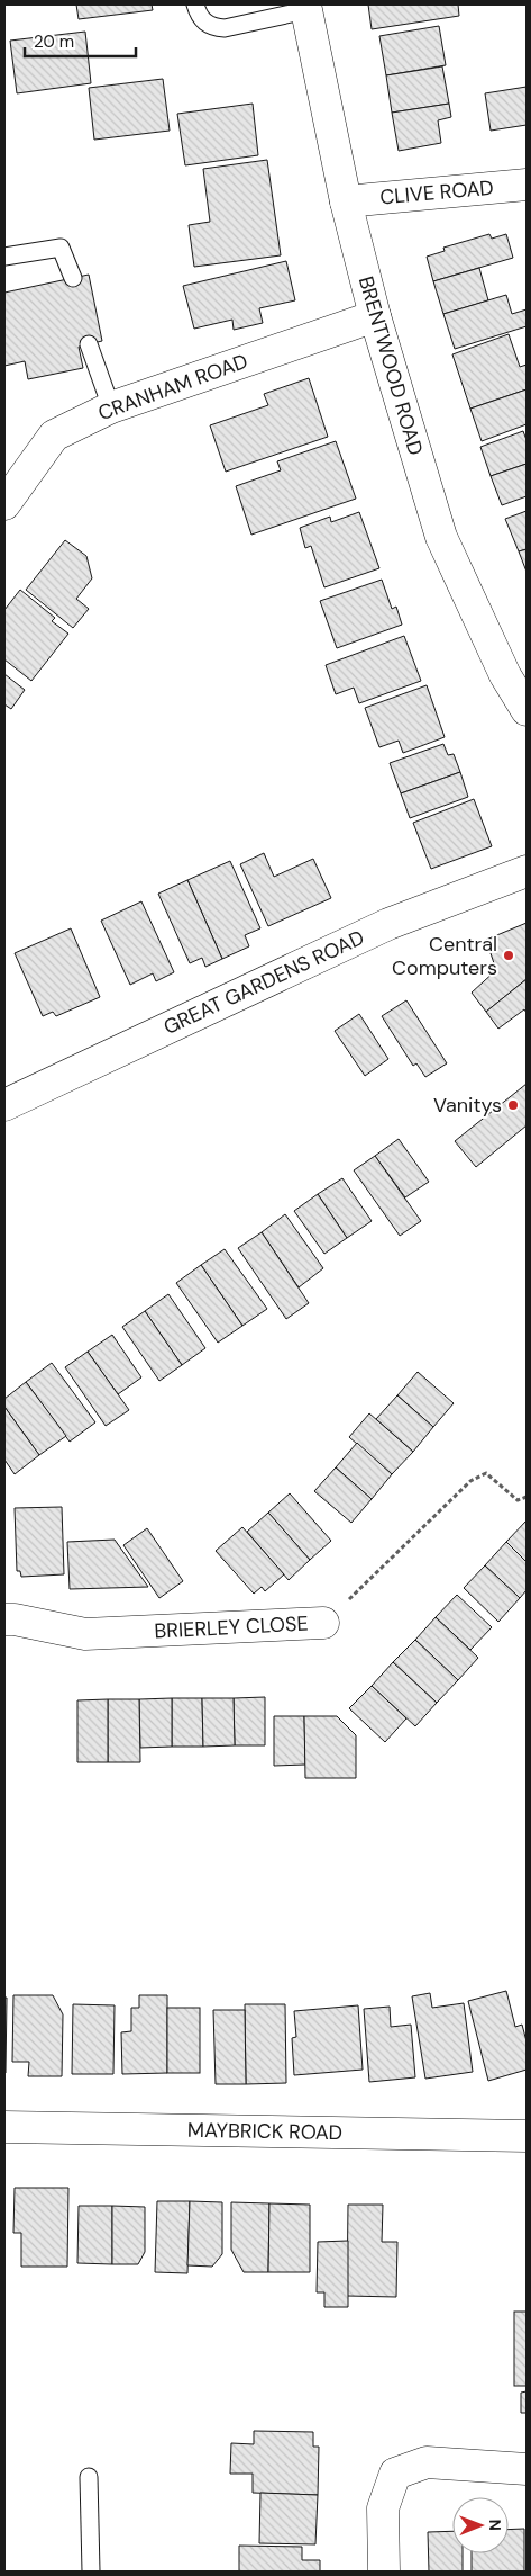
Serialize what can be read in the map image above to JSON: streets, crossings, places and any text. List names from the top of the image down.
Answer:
{
  "streets": {
    "street": [
      "CLIVE ROAD",
      "BRENTWOOD ROAD",
      "CRANHAM ROAD",
      "GREAT GARDENS ROAD",
      "BRIERLEY CLOSE",
      "MAYBRICK ROAD"
    ]
  },
  "crossings": [
    ["CLIVE ROAD", "BRENTWOOD ROAD"],
    ["BRENTWOOD ROAD", "CRANHAM ROAD"]
  ],
  "places": ["Central Computers", "Vanitys"],
  "scale_bar": "20 m",
  "north": "right"
}
